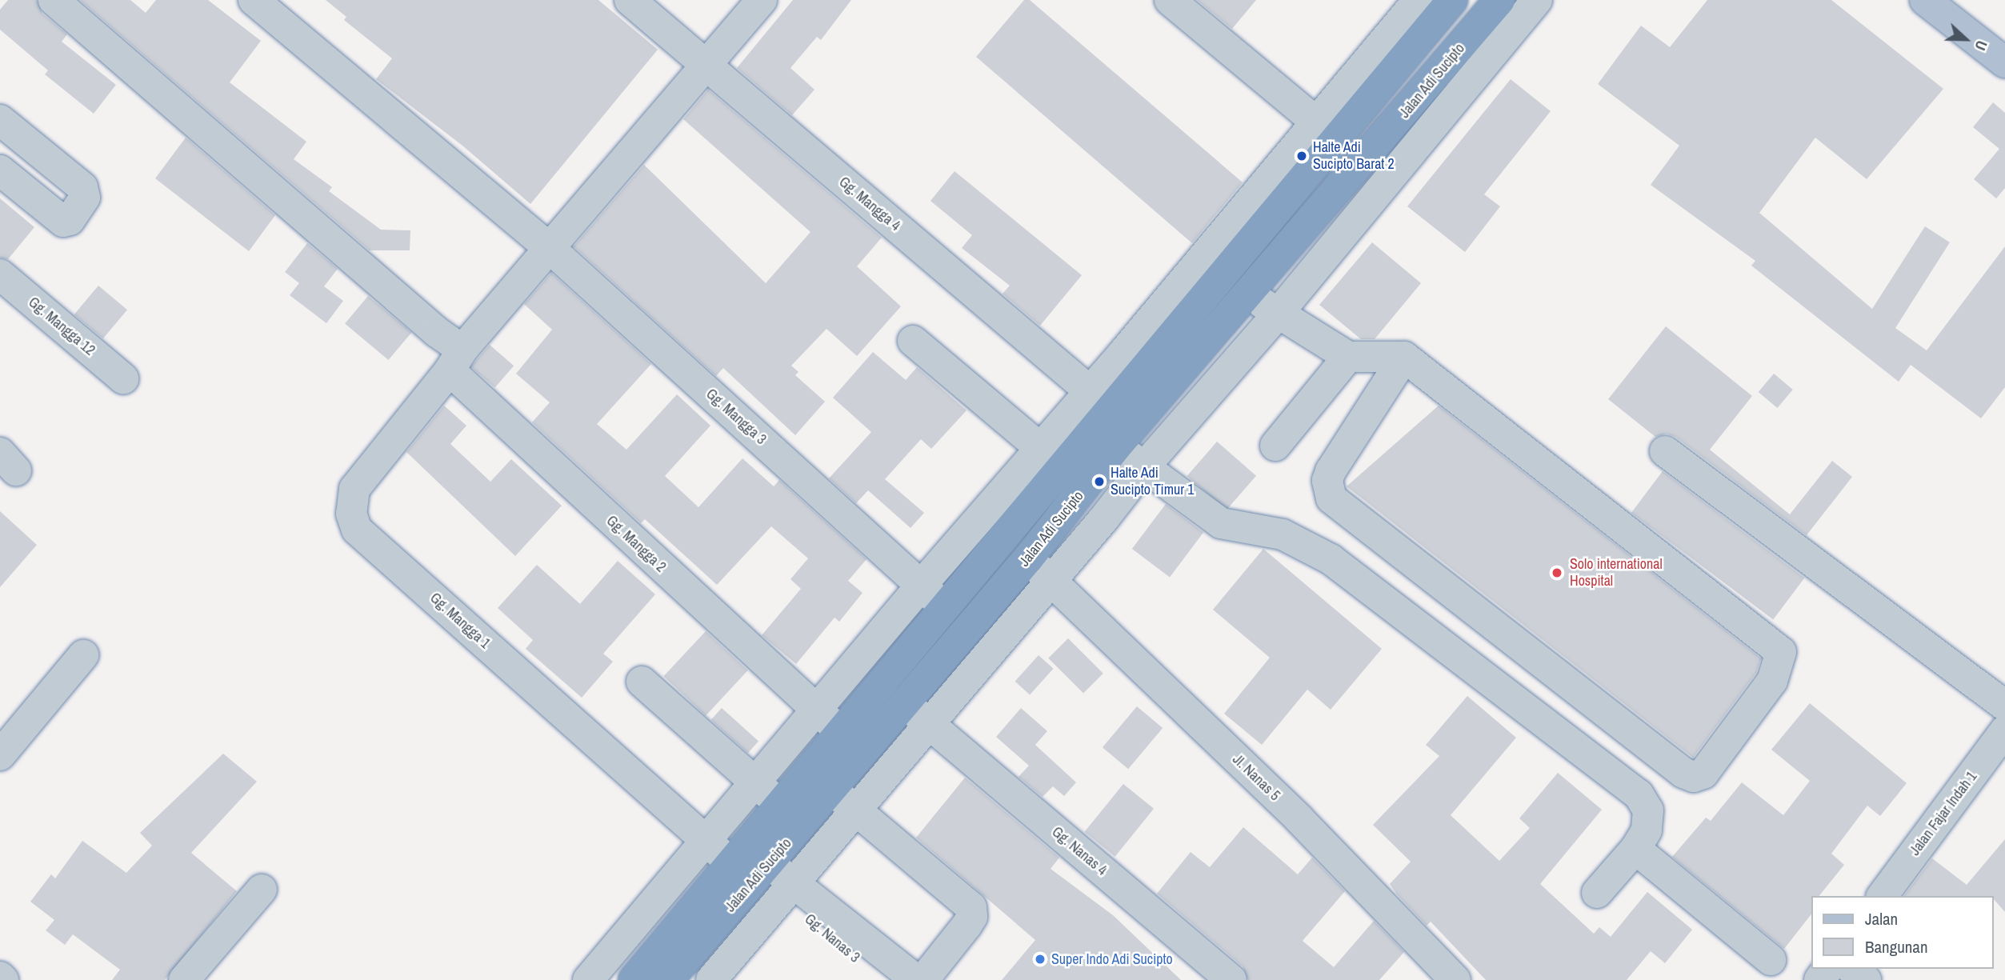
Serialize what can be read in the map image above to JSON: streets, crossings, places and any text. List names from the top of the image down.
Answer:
{
  "streets": {
    "highway": ["Jalan Adi Sucipto"],
    "street": [
      "Gg. Mangga 4",
      "Gg. Mangga 12",
      "Gg. Mangga 3",
      "Gg. Mangga 2",
      "Gg. Mangga 1",
      "Jl. Nanas 5",
      "Jalan Fajar Indah 1",
      "Gg. Nanas 4",
      "Gg. Nanas 3"
    ]
  },
  "crossings": [
    ["Jalan Adi Sucipto", "Gg. Mangga 4"],
    ["Jalan Adi Sucipto", "Gg. Mangga 3"],
    ["Jalan Adi Sucipto", "Gg. Mangga 2"],
    ["Jalan Adi Sucipto", "Gg. Mangga 1"],
    ["Jalan Adi Sucipto", "Jl. Nanas 5"],
    ["Jalan Adi Sucipto", "Gg. Nanas 4"],
    ["Jalan Adi Sucipto", "Gg. Nanas 3"],
    ["Gg. Mangga 4", "Gg. Mangga 1"],
    ["Gg. Mangga 3", "Gg. Mangga 1"],
    ["Gg. Mangga 2", "Gg. Mangga 1"],
    ["Gg. Mangga 1", "Gg. Nanas 3"]
  ],
  "places": [
    "Halte Adi Sucipto Barat 2",
    "Halte Adi Sucipto Timur 1",
    "Solo international Hospital",
    "Super Indo Adi Sucipto"
  ],
  "legend": ["Jalan", "Bangunan"],
  "north": "right"
}
